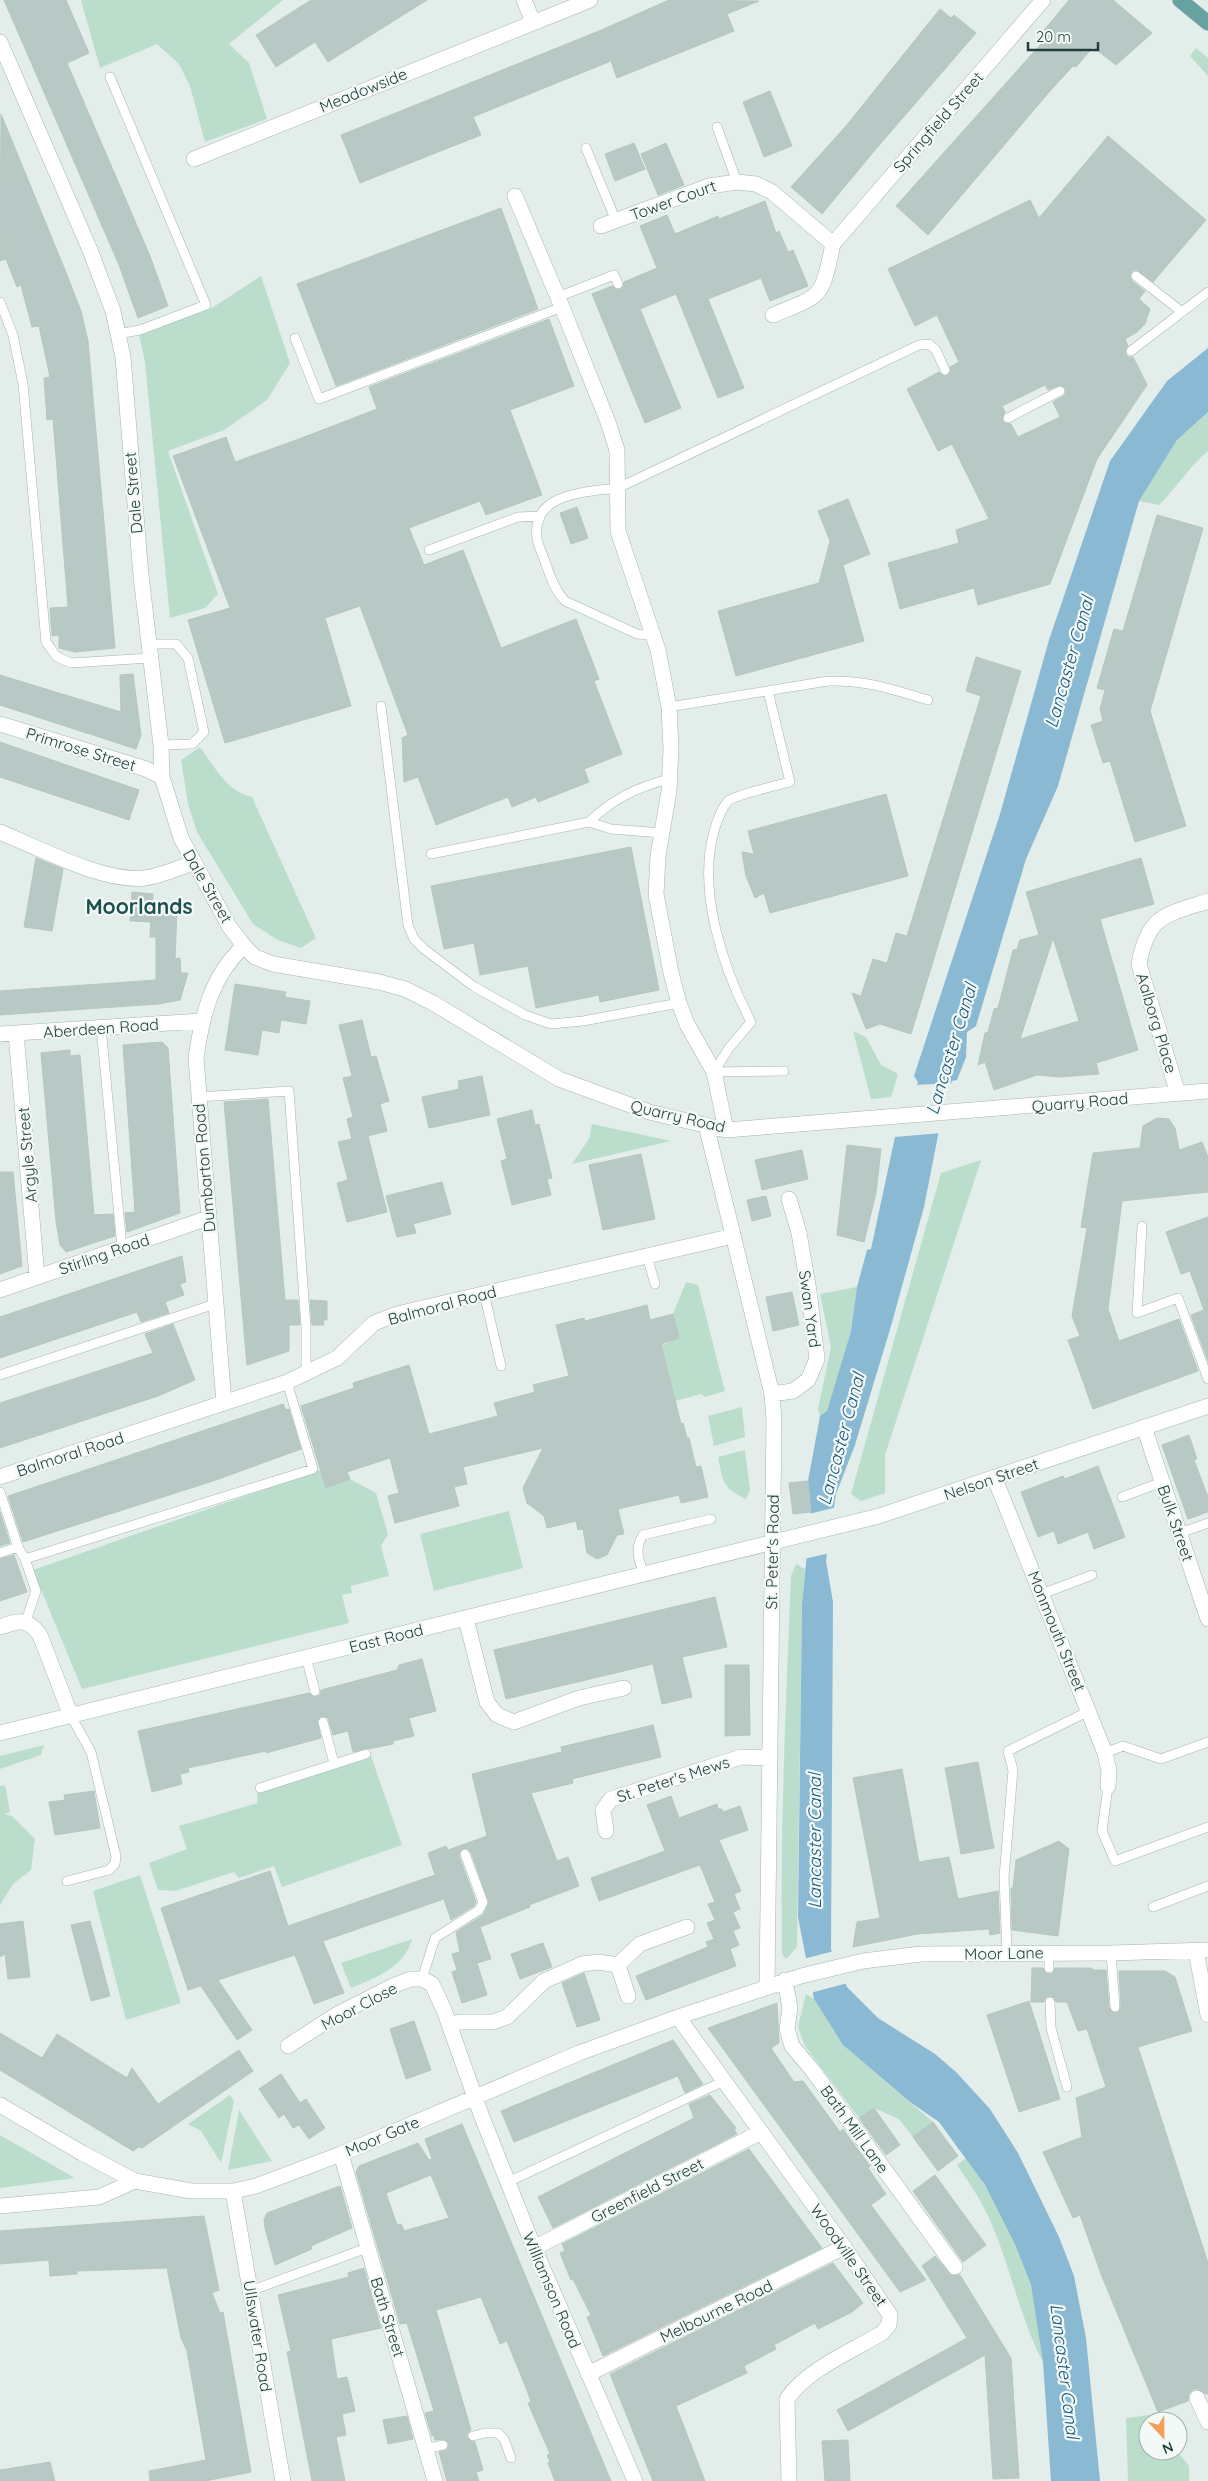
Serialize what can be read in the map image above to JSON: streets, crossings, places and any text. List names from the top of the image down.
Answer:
{
  "streets": {
    "street": [
      "Meadowside",
      "Springfield Street",
      "Tower Court",
      "Dale Street",
      "Primrose Street",
      "Aalborg Place",
      "Aberdeen Road",
      "Quarry Road",
      "Argyle Street",
      "Dumbarton Road",
      "Stirling Road",
      "Balmoral Road",
      "Swan Yard",
      "Nelson Street",
      "Bulk Street",
      "St. Peter's Road",
      "Monmouth Street",
      "East Road",
      "St. Peter's Mews",
      "Moor Lane",
      "Moor Close",
      "Bath Mill Lane",
      "Moor Gate",
      "Greenfield Street",
      "Woodville Street",
      "Williamson Road",
      "Melbourne Road",
      "Bath Street",
      "Ullswater Road"
    ]
  },
  "crossings": [
    ["Springfield Street", "Tower Court"],
    ["Dale Street", "Primrose Street"],
    ["Dale Street", "Quarry Road"],
    ["Dale Street", "Dumbarton Road"],
    ["Aalborg Place", "Quarry Road"],
    ["Aberdeen Road", "Argyle Street"],
    ["Aberdeen Road", "Dumbarton Road"],
    ["Quarry Road", "Dumbarton Road"],
    ["Quarry Road", "St. Peter's Road"],
    ["Argyle Street", "Stirling Road"],
    ["Dumbarton Road", "Stirling Road"],
    ["Dumbarton Road", "Balmoral Road"],
    ["Balmoral Road", "St. Peter's Road"],
    ["Swan Yard", "St. Peter's Road"],
    ["Nelson Street", "Bulk Street"],
    ["Nelson Street", "St. Peter's Road"],
    ["Nelson Street", "Monmouth Street"],
    ["Nelson Street", "East Road"],
    ["St. Peter's Road", "East Road"],
    ["St. Peter's Road", "St. Peter's Mews"],
    ["St. Peter's Road", "Moor Gate"],
    ["Moor Lane", "Bath Mill Lane"],
    ["Moor Lane", "Moor Gate"],
    ["Bath Mill Lane", "Moor Gate"],
    ["Moor Gate", "Woodville Street"],
    ["Moor Gate", "Williamson Road"],
    ["Moor Gate", "Bath Street"],
    ["Moor Gate", "Ullswater Road"],
    ["Greenfield Street", "Woodville Street"],
    ["Greenfield Street", "Williamson Road"],
    ["Woodville Street", "Melbourne Road"],
    ["Williamson Road", "Melbourne Road"]
  ],
  "districts": ["Moorlands"],
  "water": ["Lancaster Canal"],
  "scale_bar": "20 m",
  "north": "bottom"
}
